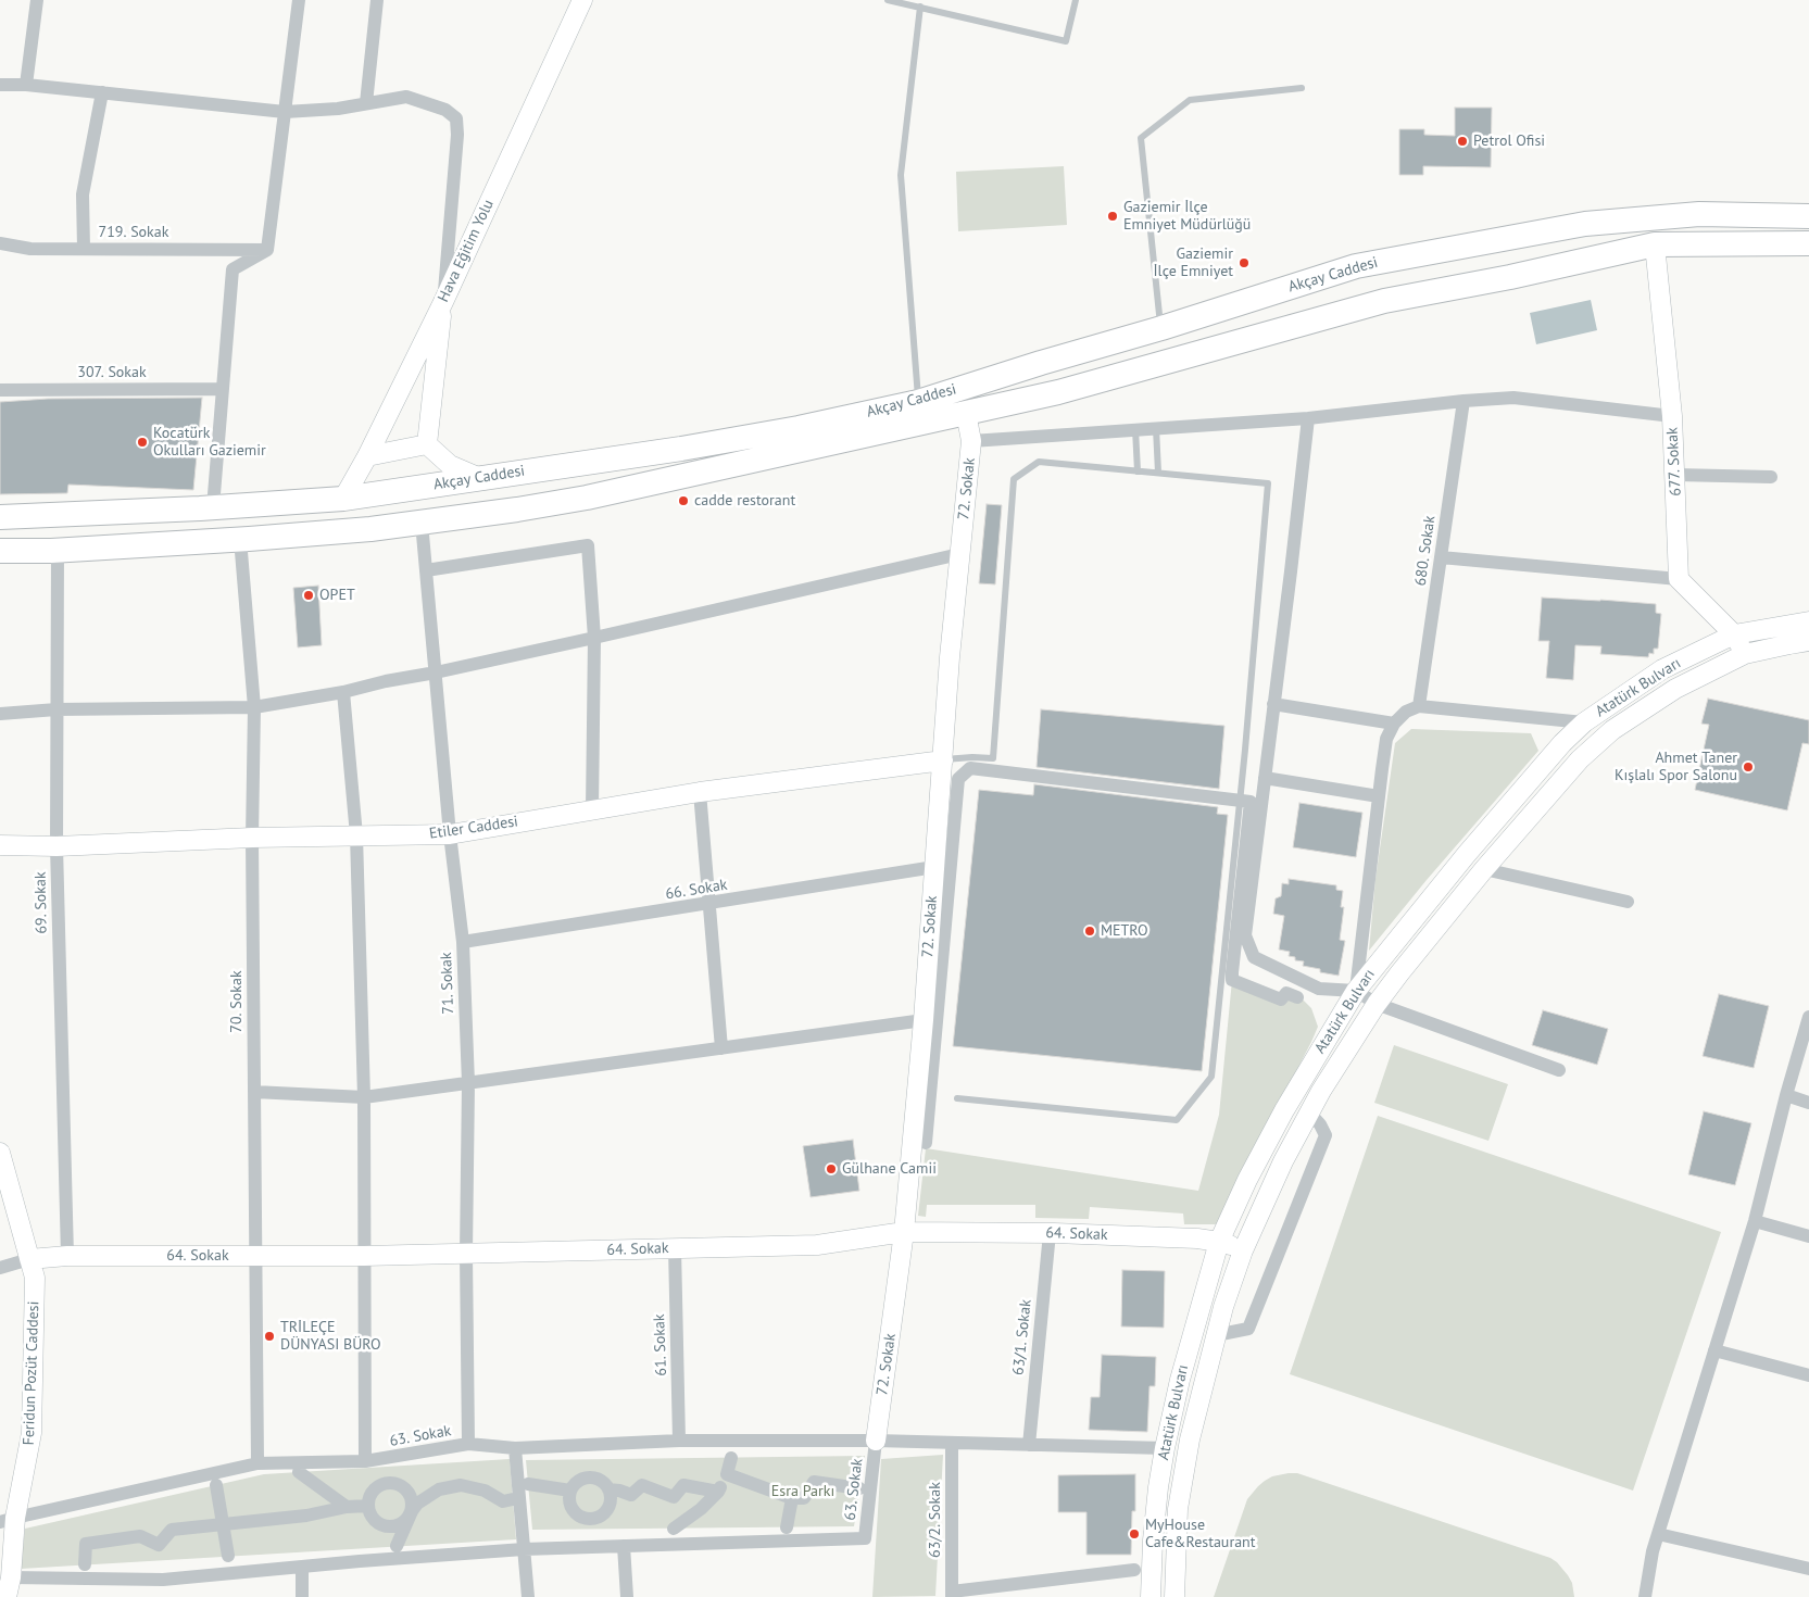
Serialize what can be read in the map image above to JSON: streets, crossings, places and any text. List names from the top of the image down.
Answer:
{
  "streets": {
    "highway": ["Akçay Caddesi"],
    "street": [
      "719. Sokak",
      "Hava Eğitim Yolu",
      "307. Sokak",
      "677. Sokak",
      "72. Sokak",
      "680. Sokak",
      "Atatürk Bulvarı",
      "Etiler Caddesi",
      "66. Sokak",
      "69. Sokak",
      "71. Sokak",
      "70. Sokak",
      "64. Sokak",
      "63/1. Sokak",
      "61. Sokak",
      "Feridun Pozüt Caddesi",
      "63. Sokak",
      "63/2. Sokak"
    ]
  },
  "crossings": [
    ["Hava Eğitim Yolu", "Akçay Caddesi"],
    ["Akçay Caddesi", "677. Sokak"],
    ["Akçay Caddesi", "72. Sokak"],
    ["Akçay Caddesi", "69. Sokak"],
    ["Akçay Caddesi", "71. Sokak"],
    ["Akçay Caddesi", "70. Sokak"],
    ["72. Sokak", "Etiler Caddesi"],
    ["72. Sokak", "66. Sokak"],
    ["72. Sokak", "64. Sokak"],
    ["72. Sokak", "63. Sokak"],
    ["Atatürk Bulvarı", "64. Sokak"],
    ["Etiler Caddesi", "69. Sokak"],
    ["Etiler Caddesi", "71. Sokak"],
    ["Etiler Caddesi", "70. Sokak"],
    ["66. Sokak", "71. Sokak"],
    ["69. Sokak", "64. Sokak"],
    ["71. Sokak", "64. Sokak"],
    ["71. Sokak", "63. Sokak"],
    ["70. Sokak", "64. Sokak"],
    ["70. Sokak", "63. Sokak"],
    ["64. Sokak", "63/1. Sokak"],
    ["64. Sokak", "61. Sokak"],
    ["64. Sokak", "Feridun Pozüt Caddesi"],
    ["61. Sokak", "63. Sokak"],
    ["Feridun Pozüt Caddesi", "63. Sokak"]
  ],
  "parks": ["Esra Parkı"],
  "places": [
    "Petrol Ofisi",
    "Gaziemir İlçe Emniyet Müdürlüğü",
    "Gaziemir İlçe Emniyet",
    "Kocatürk Okulları Gaziemir",
    "cadde restorant",
    "OPET",
    "Ahmet Taner Kışlalı Spor Salonu",
    "METRO",
    "Gülhane Camii",
    "TRİLEÇE DÜNYASI BÜRO",
    "MyHouse Cafe&Restaurant"
  ]
}
